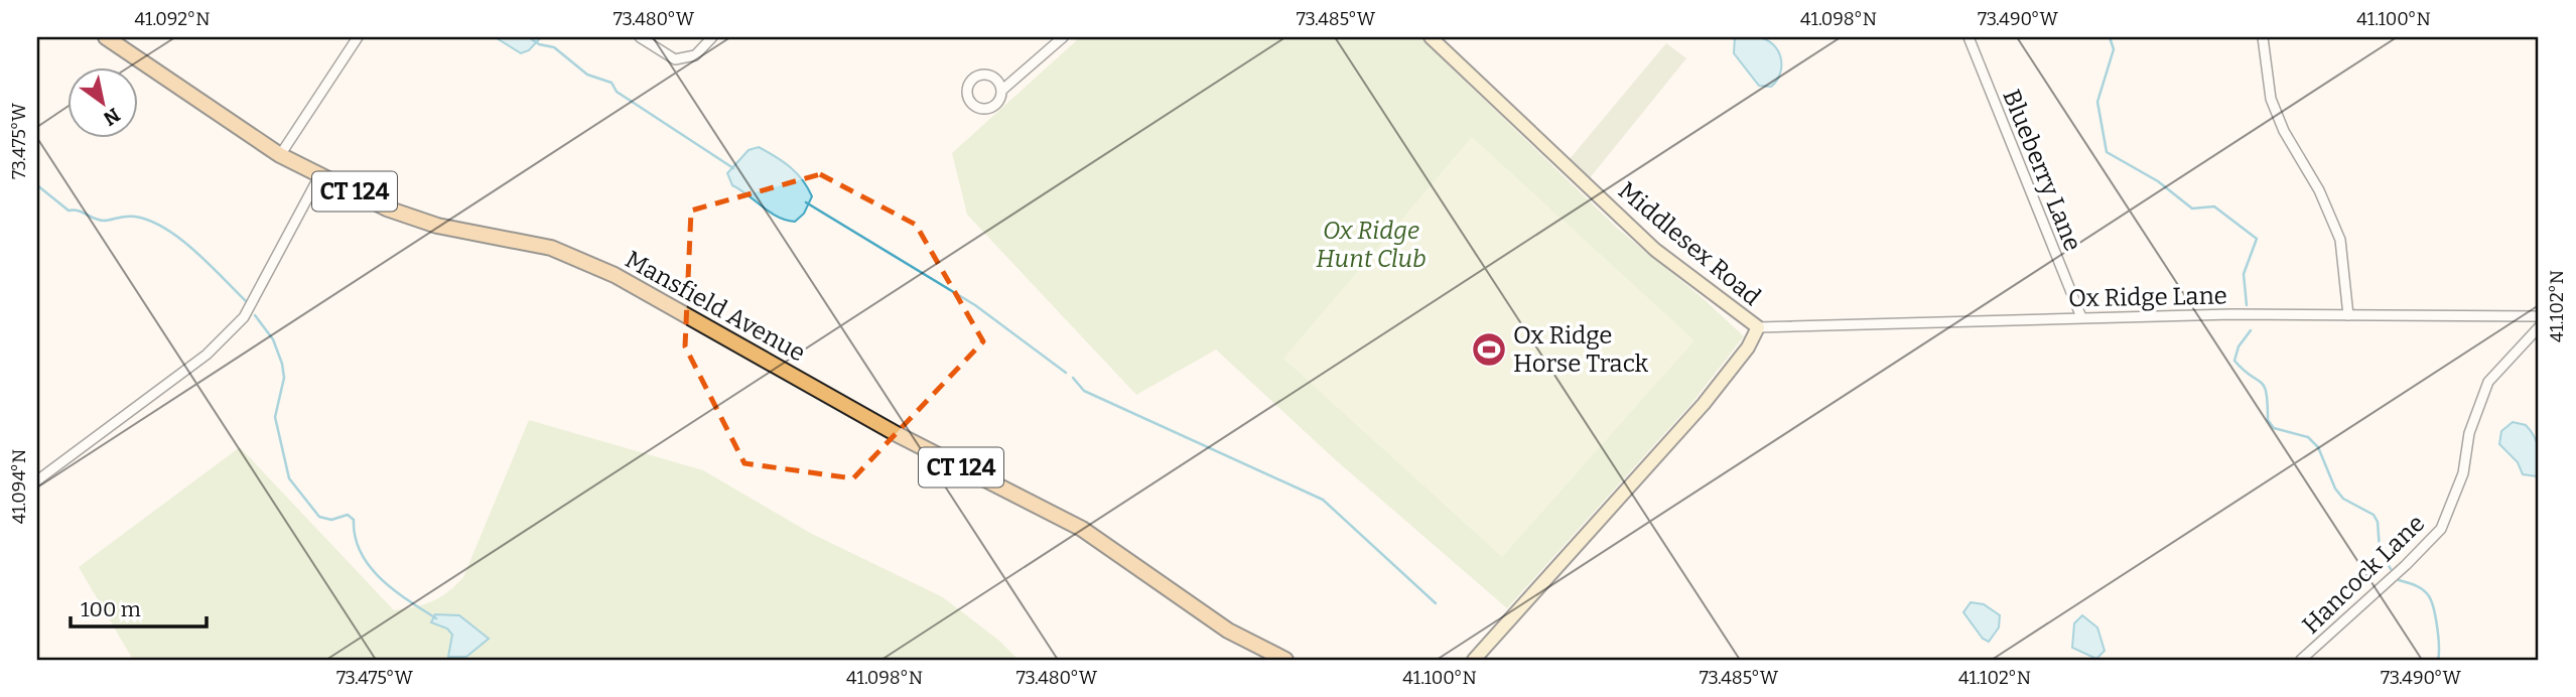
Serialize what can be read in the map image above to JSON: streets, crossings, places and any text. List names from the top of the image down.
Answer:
{
  "streets": {
    "main road": ["CT 124", "Middlesex Road", "Mansfield Avenue"],
    "street": ["Blueberry Lane", "Ox Ridge Lane", "Hancock Lane"]
  },
  "crossings": [
    ["Blueberry Lane", "Ox Ridge Lane"],
    ["Middlesex Road", "Ox Ridge Lane"]
  ],
  "parks": ["Ox Ridge Hunt Club"],
  "places": {
    "sports": ["Ox Ridge Horse Track"]
  },
  "scale_bar": "100 m",
  "north": "bottom right",
  "coordinates": [
    "41.092°N",
    "73.480°W",
    "73.485°W",
    "41.098°N",
    "73.490°W",
    "41.100°N",
    "73.475°W",
    "41.102°N",
    "41.094°N"
  ]
}
